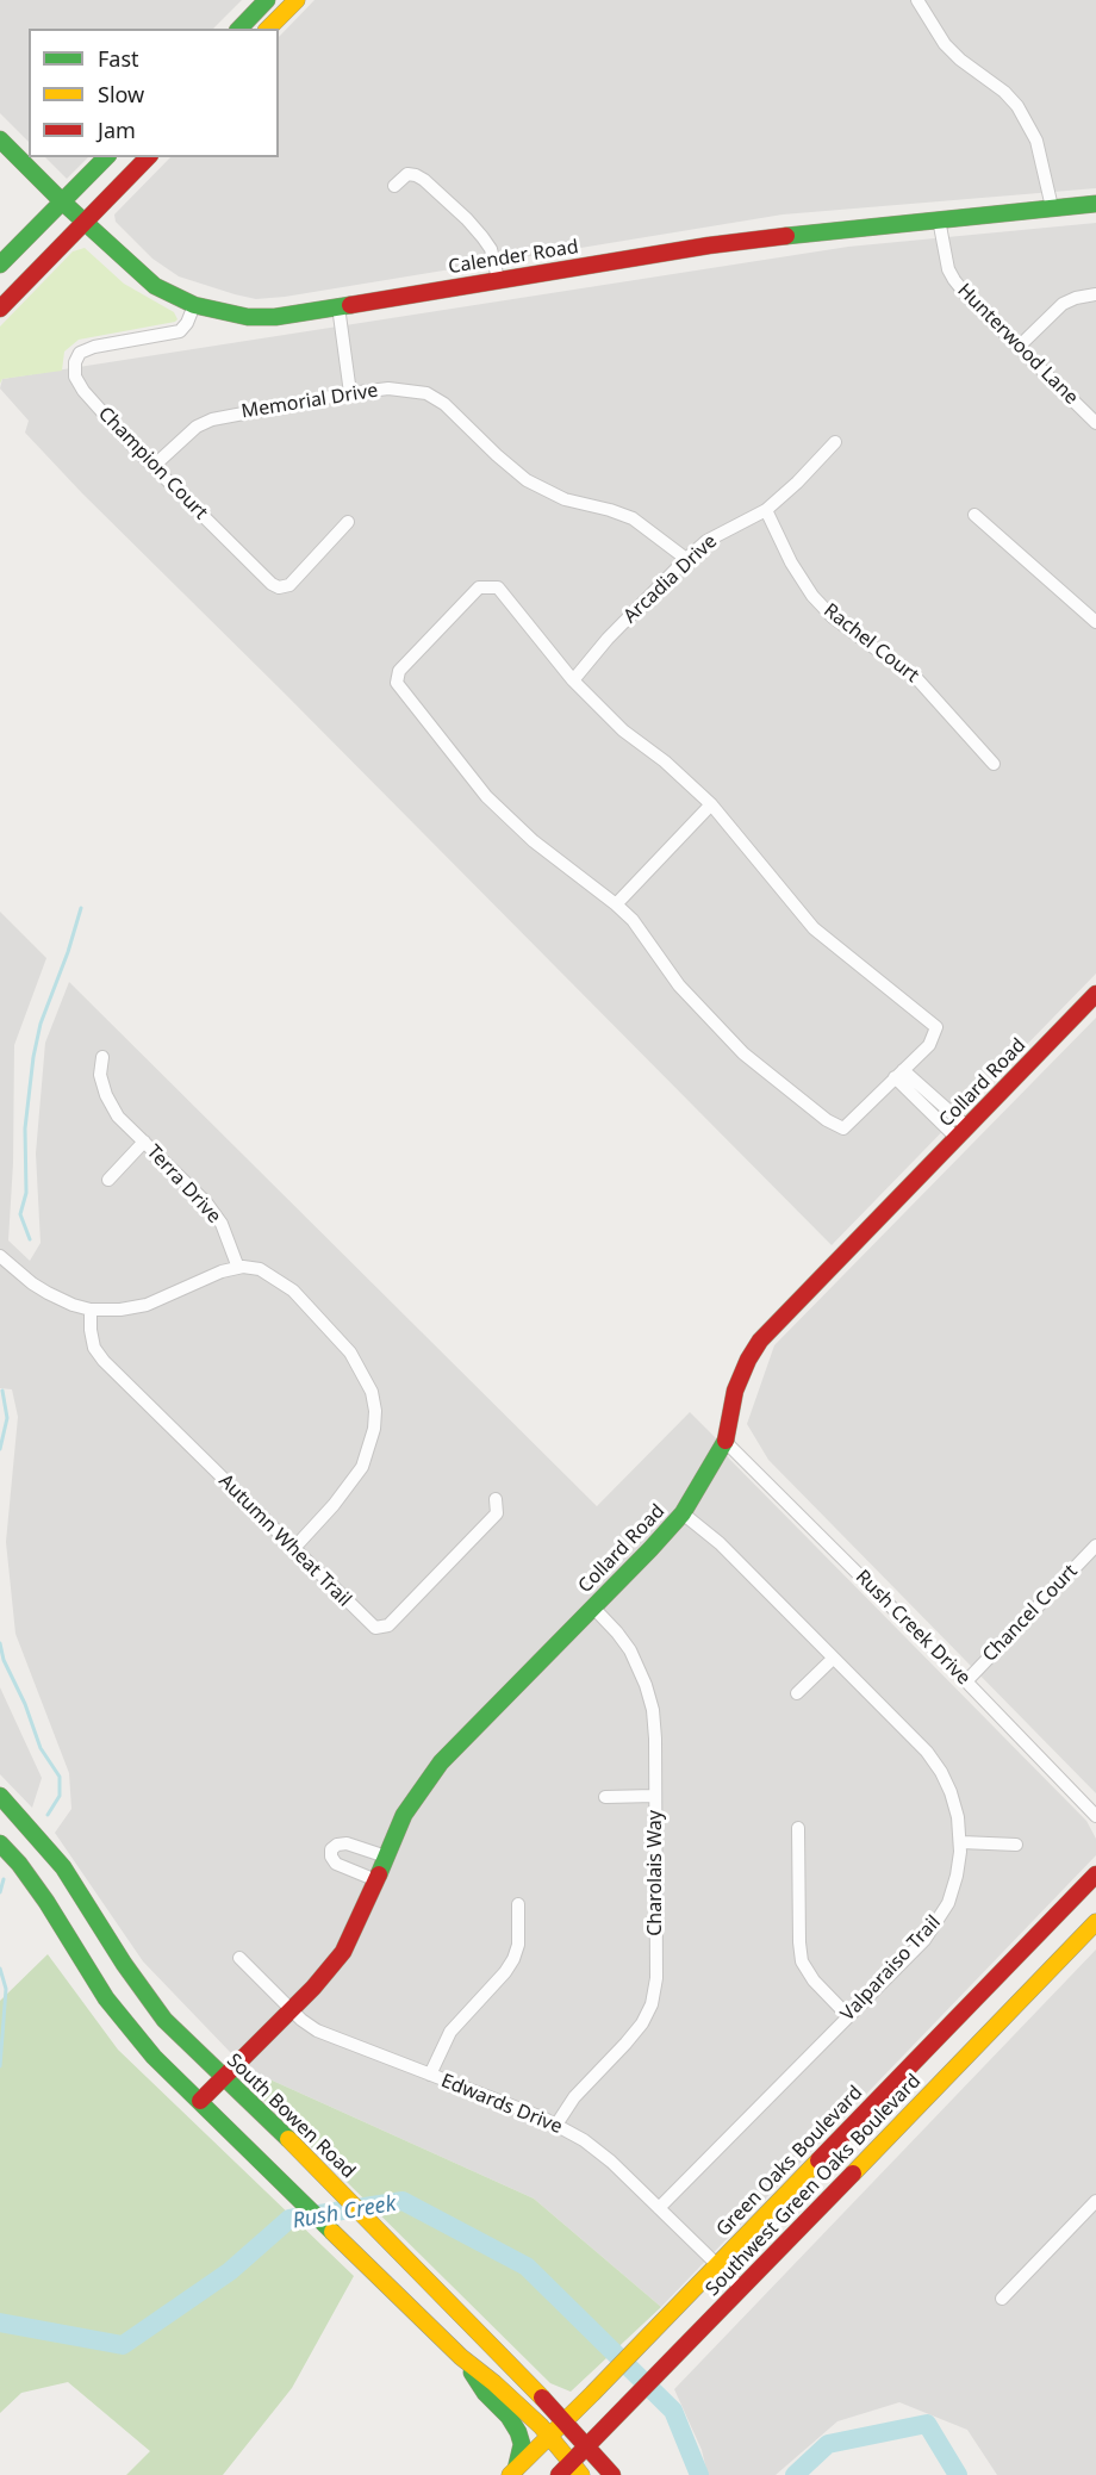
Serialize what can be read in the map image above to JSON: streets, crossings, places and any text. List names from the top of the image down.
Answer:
{
  "streets": {
    "main road": [
      "Calender Road",
      "Collard Road",
      "South Bowen Road",
      "Green Oaks Boulevard",
      "Southwest Green Oaks Boulevard"
    ],
    "street": [
      "Hunterwood Lane",
      "Memorial Drive",
      "Champion Court",
      "Arcadia Drive",
      "Rachel Court",
      "Terra Drive",
      "Autumn Wheat Trail",
      "Chancel Court",
      "Rush Creek Drive",
      "Charolais Way",
      "Valparaiso Trail",
      "Edwards Drive"
    ]
  },
  "crossings": [
    ["Calender Road", "Hunterwood Lane"],
    ["Calender Road", "Champion Court"],
    ["Memorial Drive", "Champion Court"],
    ["Memorial Drive", "Arcadia Drive"],
    ["Arcadia Drive", "Rachel Court"],
    ["Collard Road", "Rush Creek Drive"],
    ["Collard Road", "Charolais Way"],
    ["Collard Road", "Valparaiso Trail"],
    ["Collard Road", "Edwards Drive"],
    ["Collard Road", "South Bowen Road"],
    ["Chancel Court", "Rush Creek Drive"],
    ["Charolais Way", "Edwards Drive"],
    ["Valparaiso Trail", "Edwards Drive"],
    ["Edwards Drive", "Green Oaks Boulevard"],
    ["Edwards Drive", "Southwest Green Oaks Boulevard"],
    ["South Bowen Road", "Green Oaks Boulevard"],
    ["South Bowen Road", "Southwest Green Oaks Boulevard"]
  ],
  "water": ["Rush Creek"],
  "legend": ["Fast", "Slow", "Jam"]
}
